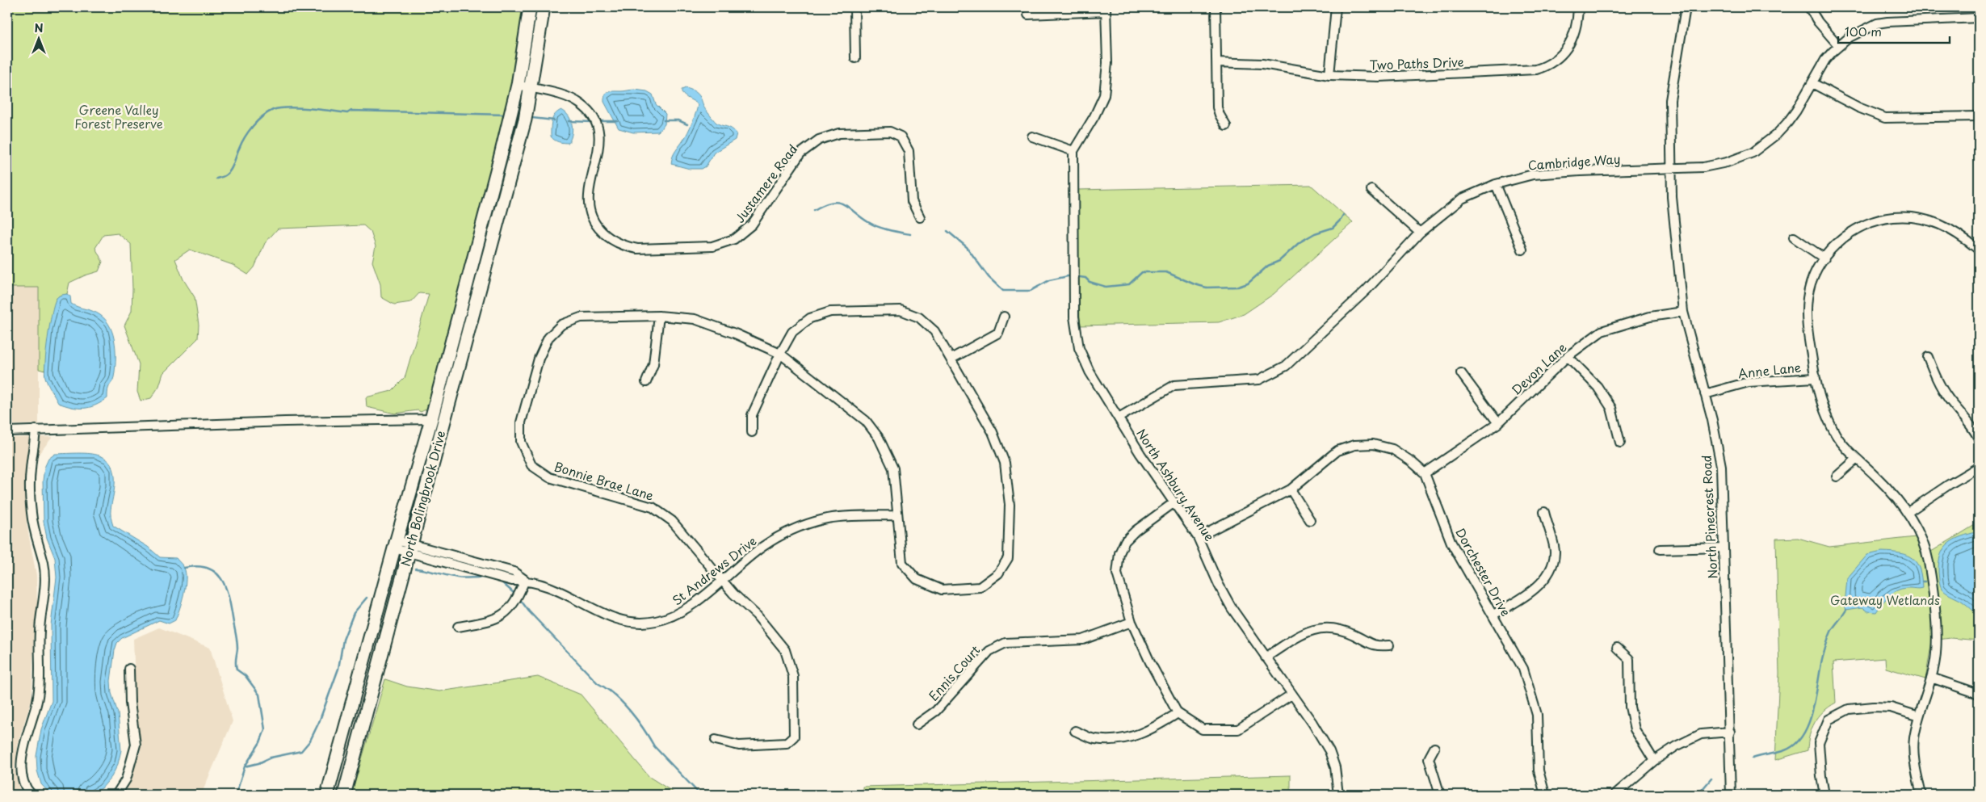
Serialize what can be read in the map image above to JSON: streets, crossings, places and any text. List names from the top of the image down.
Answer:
{
  "streets": {
    "main road": ["North Bolingbrook Drive"],
    "street": [
      "Two Paths Drive",
      "Cambridge Way",
      "Justamere Road",
      "Devon Lane",
      "Anne Lane",
      "Bonnie Brae Lane",
      "North Ashbury Avenue",
      "North Pinecrest Road",
      "St Andrews Drive",
      "Dorchester Drive",
      "Ennis Court"
    ]
  },
  "crossings": [
    ["Cambridge Way", "North Ashbury Avenue"],
    ["Cambridge Way", "North Pinecrest Road"],
    ["Justamere Road", "North Bolingbrook Drive"],
    ["Devon Lane", "North Pinecrest Road"],
    ["Devon Lane", "Dorchester Drive"],
    ["Anne Lane", "North Pinecrest Road"],
    ["Bonnie Brae Lane", "St Andrews Drive"],
    ["North Ashbury Avenue", "Dorchester Drive"],
    ["North Bolingbrook Drive", "St Andrews Drive"]
  ],
  "parks": ["Greene Valley Forest Preserve", "Gateway Wetlands"],
  "scale_bar": "100 m",
  "north": "top"
}
